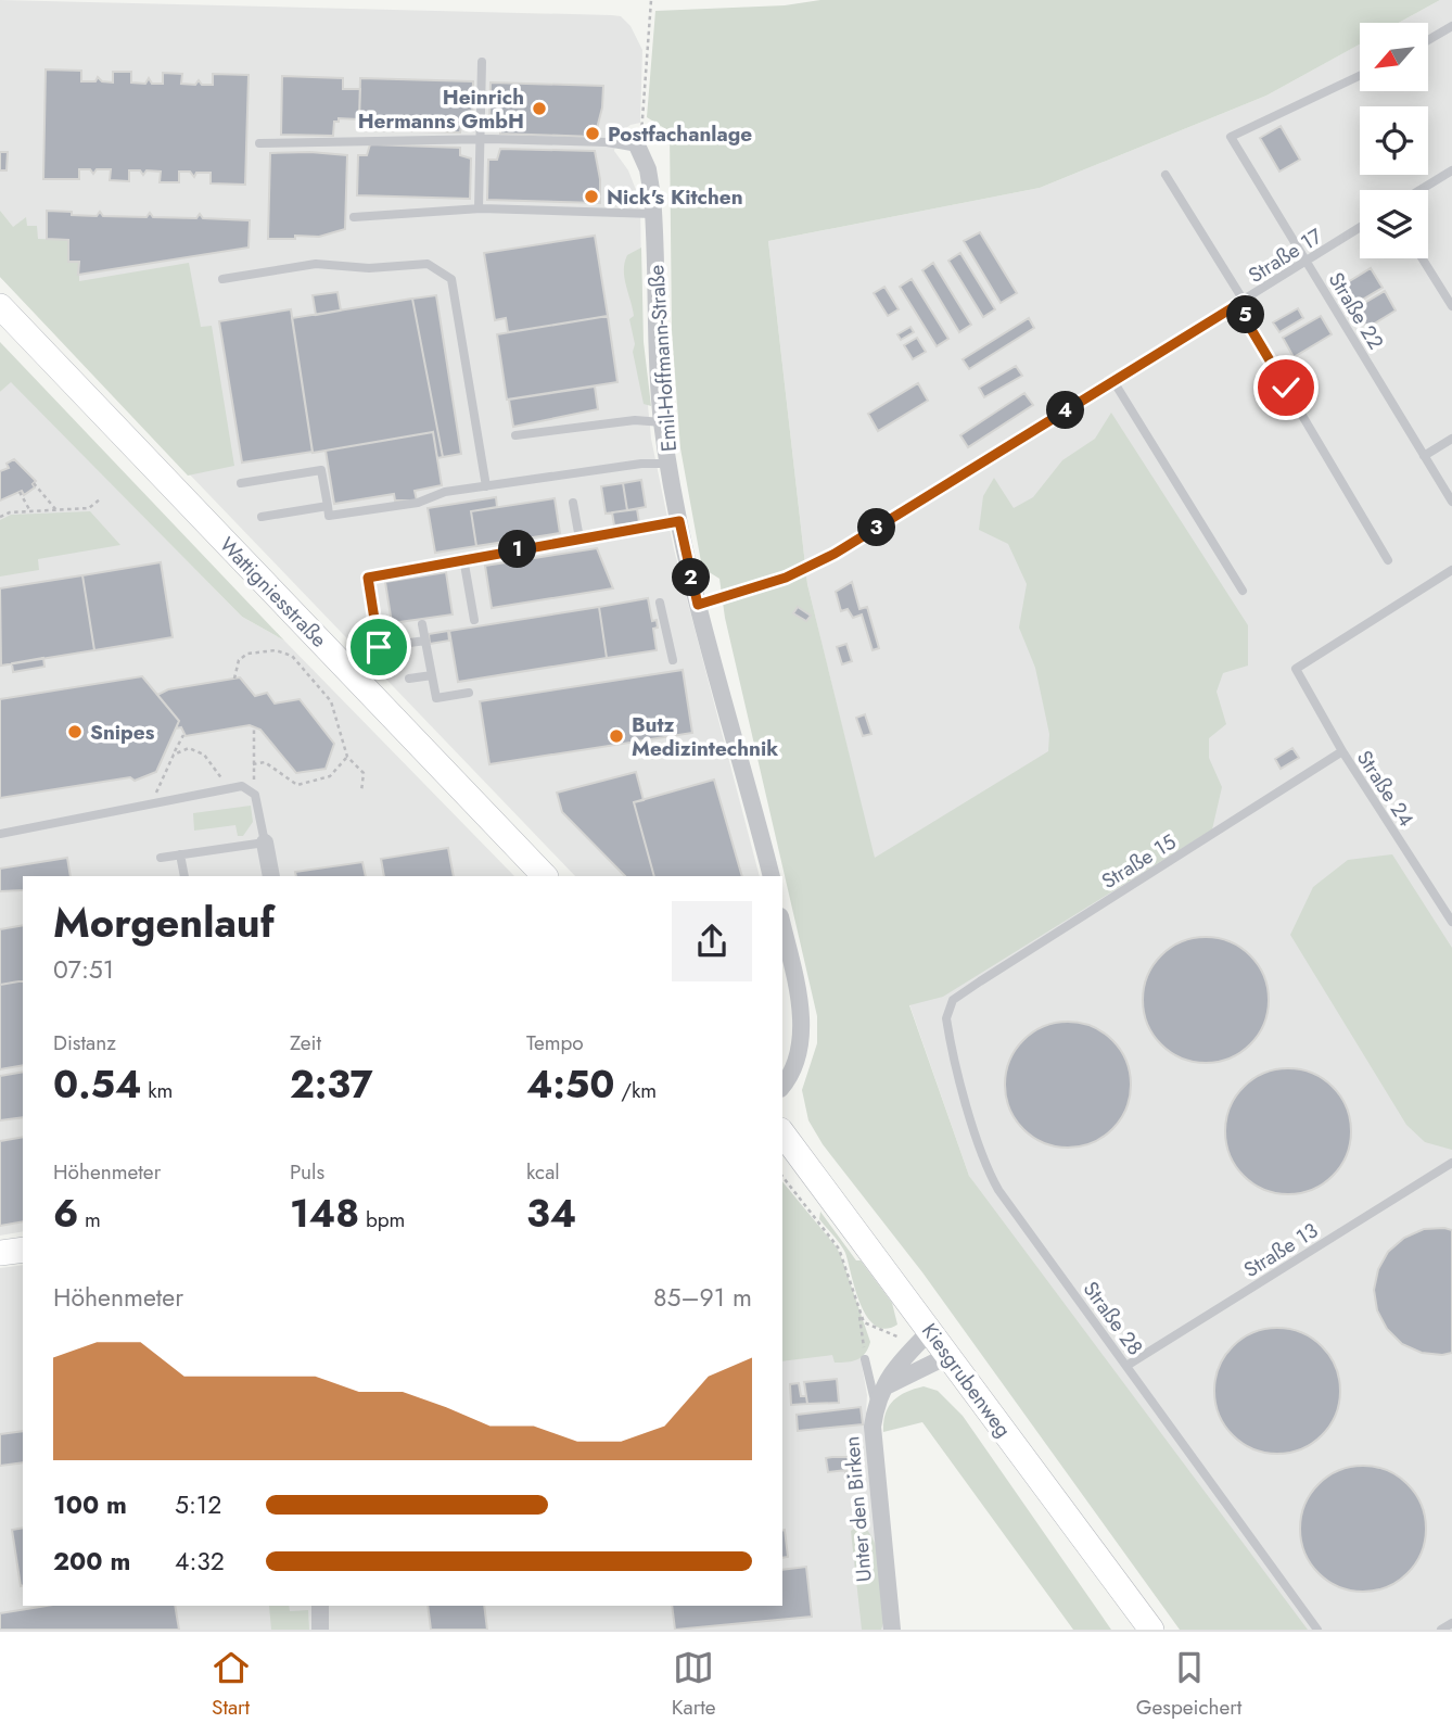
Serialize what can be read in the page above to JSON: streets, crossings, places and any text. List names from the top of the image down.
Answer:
{
  "streets": {
    "main road": ["Wattigniesstraße", "Kiesgrubenweg"],
    "street": ["Emil-Hoffmann-Straße", "Unter den Birken"],
    "lane": [
      "Straße 17",
      "Straße 22",
      "Straße 24",
      "Straße 15",
      "Straße 13",
      "Straße 28"
    ]
  },
  "crossings": [
    ["Straße 17", "Straße 22"],
    ["Straße 17", "Emil-Hoffmann-Straße"],
    ["Straße 24", "Straße 15"],
    ["Straße 15", "Straße 28"],
    ["Straße 13", "Straße 28"],
    ["Kiesgrubenweg", "Unter den Birken"]
  ],
  "places": [
    "Heinrich Hermanns GmbH",
    "Postfachanlage",
    "Nick's Kitchen",
    "Snipes",
    "Butz Medizintechnik"
  ],
  "north": "bottom left",
  "page": {
    "pins": [
      "5",
      "4",
      "3",
      "1",
      "2"
    ],
    "heading": ["Morgenlauf", "07:51"],
    "stats": [
      ["Distanz", "0.54 km"],
      ["Zeit", "2:37"],
      ["Tempo", "4:50 /km"],
      ["Höhenmeter", "6 m"],
      ["Puls", "148 bpm"],
      ["kcal", "34"]
    ],
    "chart": ["Höhenmeter", "85–91 m"],
    "list": [
      {
        "name": "100 m",
        "note": "5:12"
      },
      {
        "name": "200 m",
        "note": "4:32"
      }
    ],
    "tabs": ["Start", "Karte", "Gespeichert"]
  }
}
